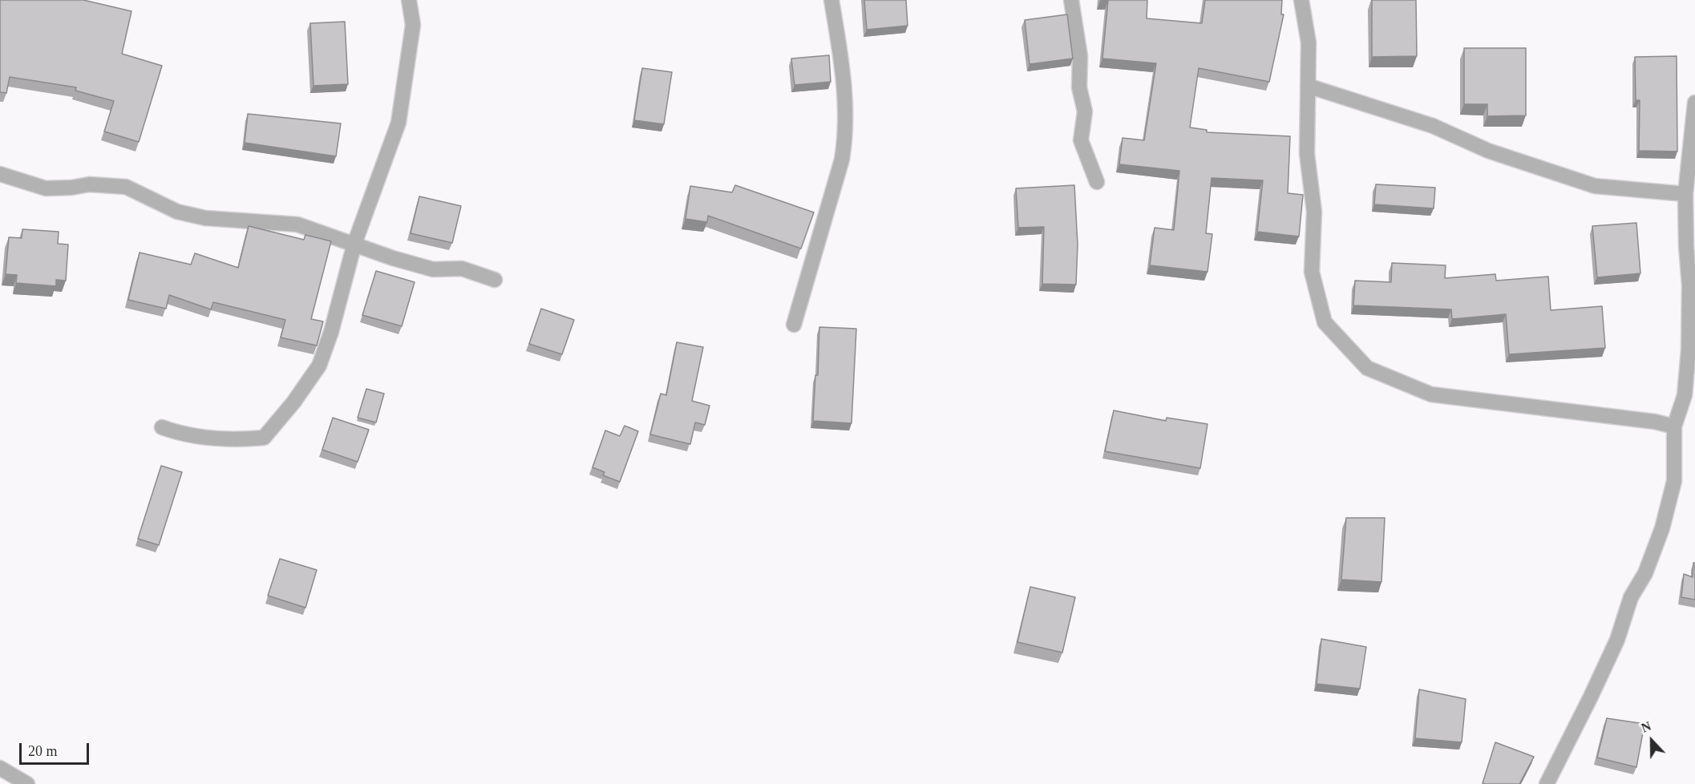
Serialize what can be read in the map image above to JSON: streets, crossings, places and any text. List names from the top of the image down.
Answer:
{
  "scale_bar": "20 m",
  "north": "top"
}
